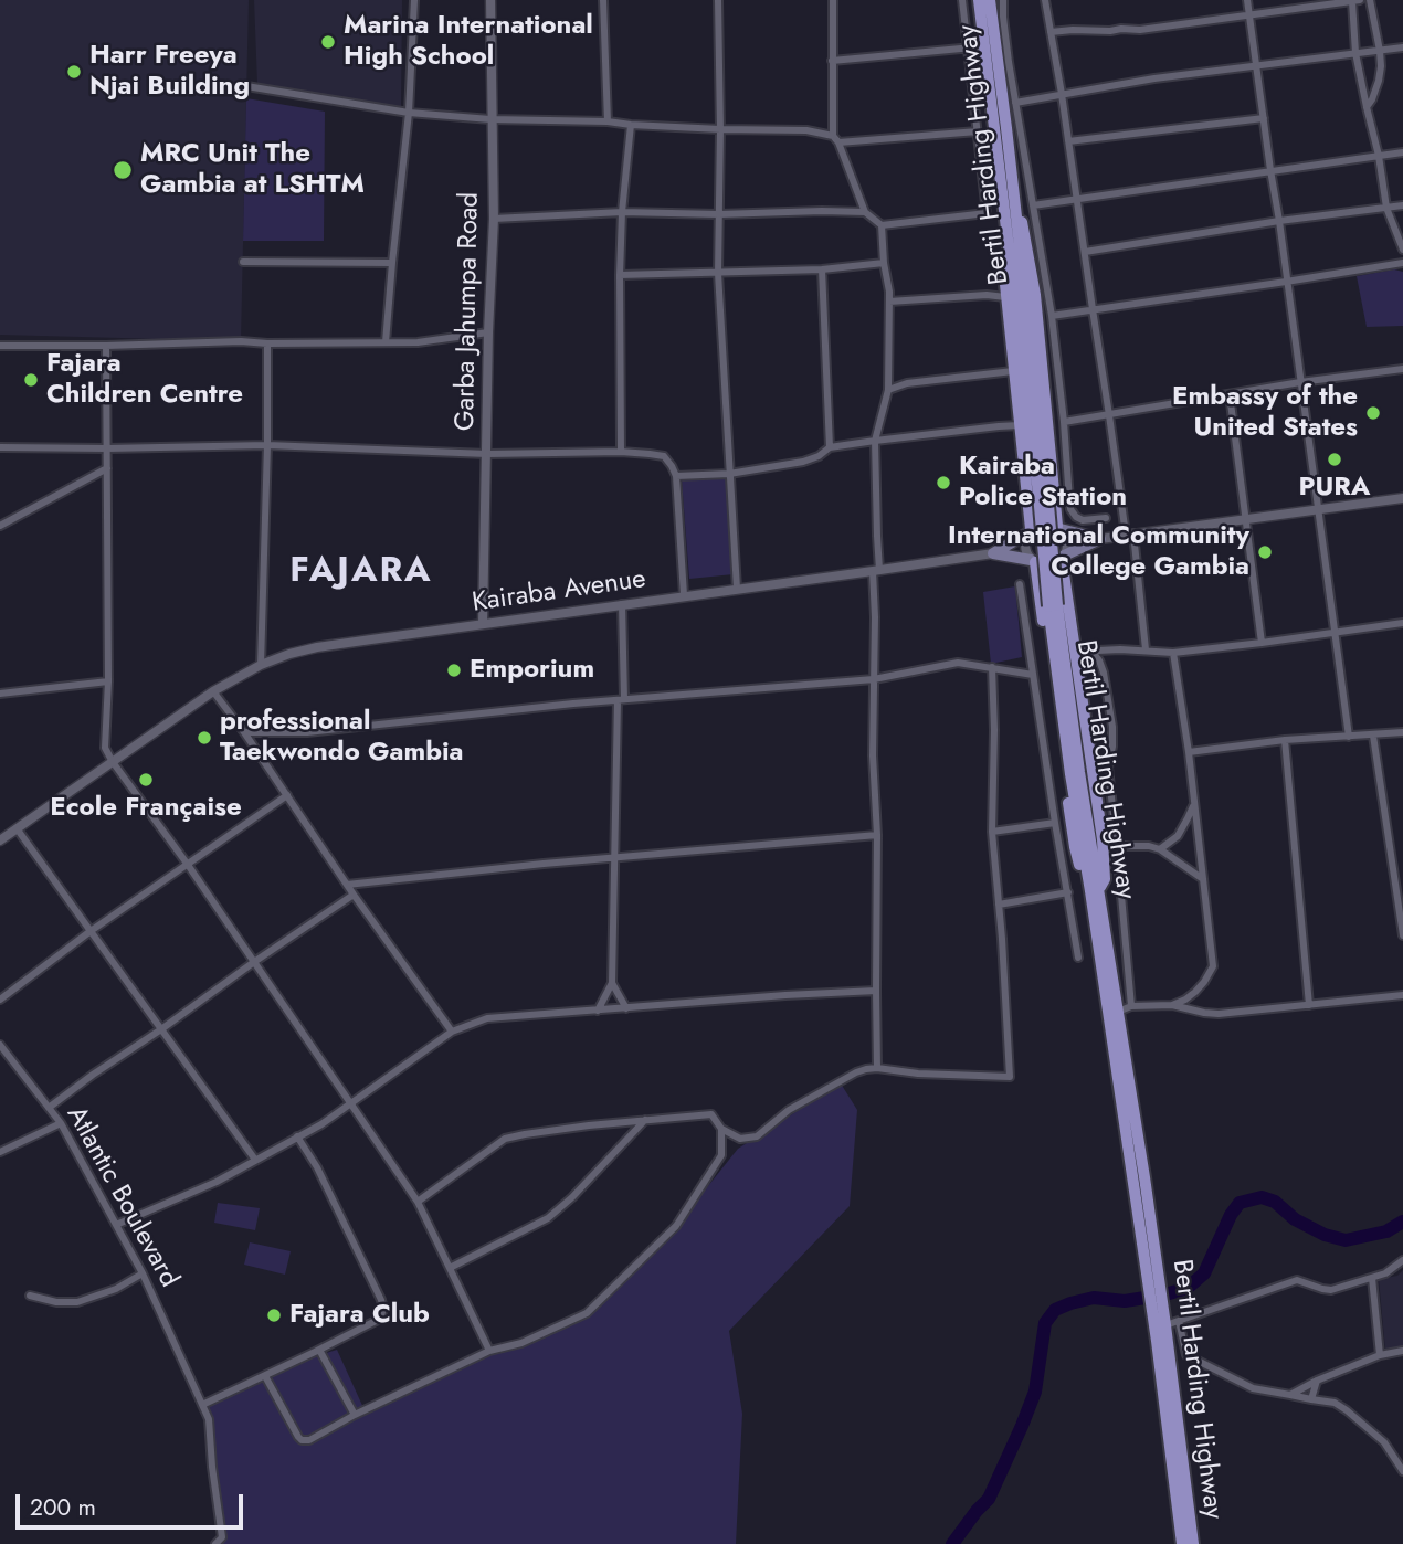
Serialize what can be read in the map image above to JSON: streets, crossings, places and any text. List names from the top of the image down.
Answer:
{
  "streets": {
    "main road": ["Bertil Harding Highway"],
    "street": ["Garba Jahumpa Road", "Kairaba Avenue", "Atlantic Boulevard"]
  },
  "crossings": [
    ["Garba Jahumpa Road", "Kairaba Avenue"]
  ],
  "districts": ["FAJARA"],
  "places": [
    "Marina International High School",
    "Harr Freeya Njai Building",
    "MRC Unit The Gambia at LSHTM",
    "Fajara Children Centre",
    "Embassy of the United States",
    "PURA",
    "Kairaba Police Station",
    "International Community College Gambia",
    "Emporium",
    "professional Taekwondo Gambia",
    "Ecole Française",
    "Fajara Club"
  ],
  "scale_bar": "200 m"
}
